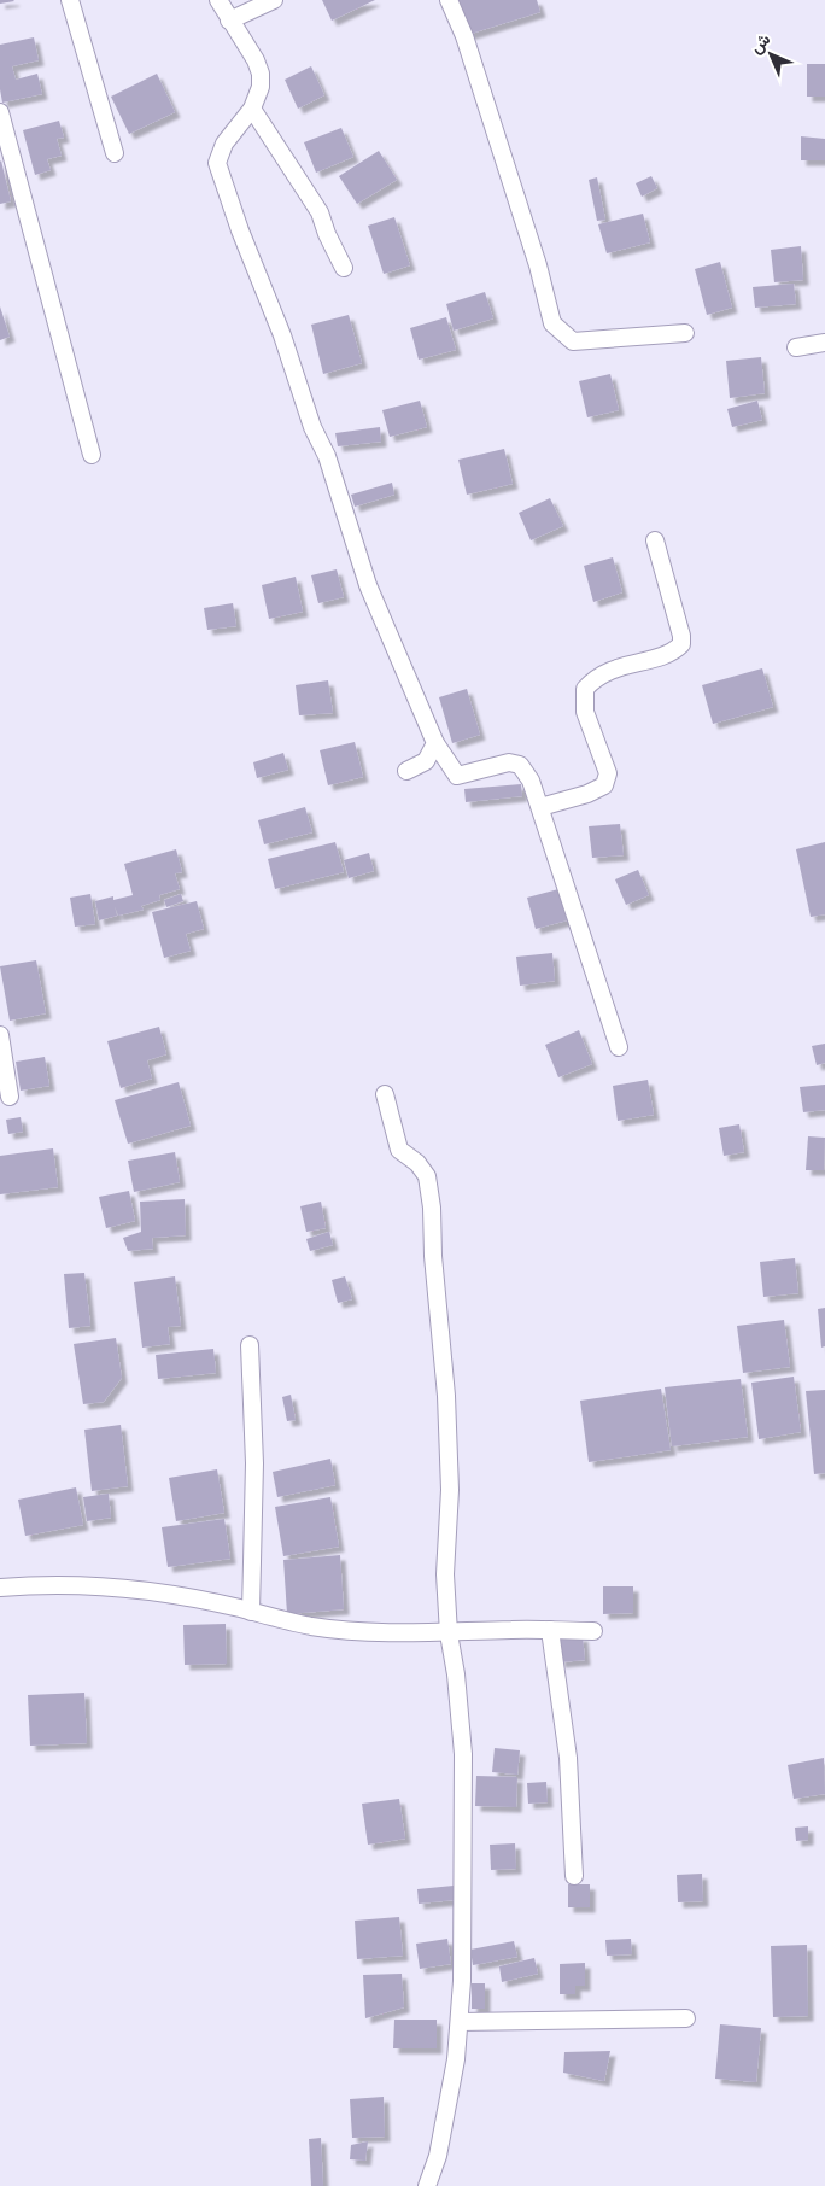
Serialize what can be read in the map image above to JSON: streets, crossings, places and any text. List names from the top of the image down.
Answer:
{
  "north": "top left"
}
